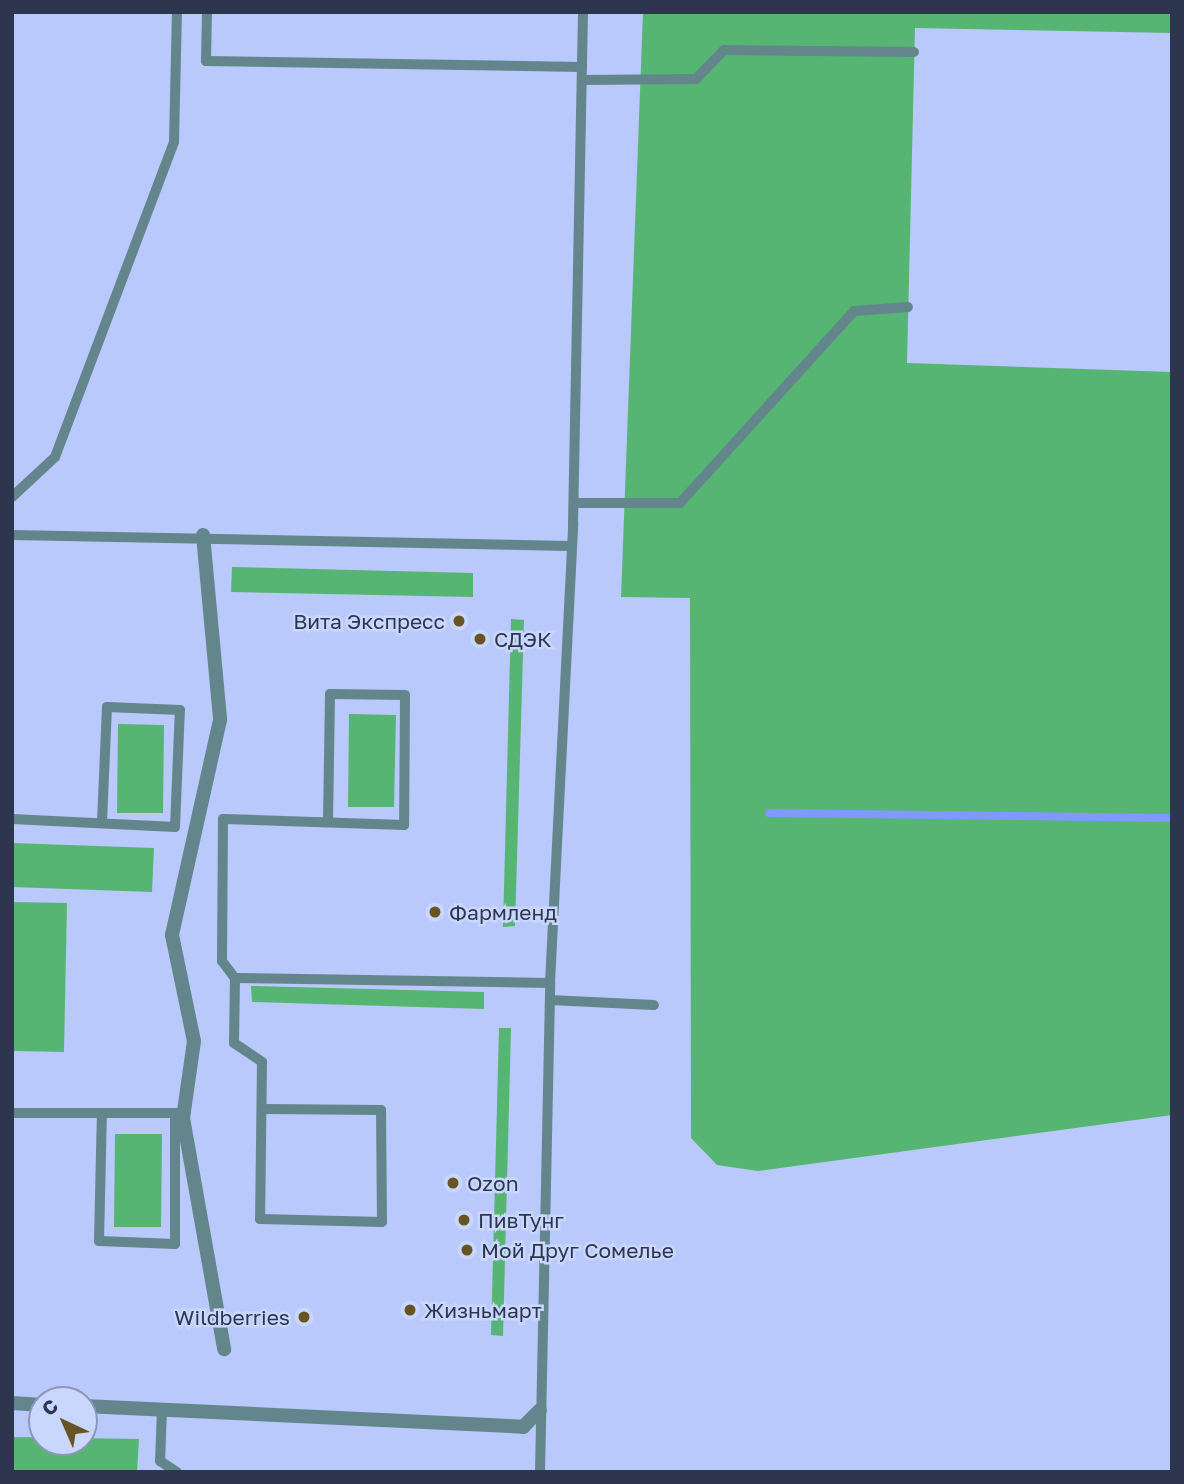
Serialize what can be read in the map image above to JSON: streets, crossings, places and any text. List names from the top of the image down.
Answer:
{
  "places": [
    "Вита Экспресс",
    "СДЭК",
    "Фармленд",
    "Ozon",
    "ПивТунг",
    "Мой Друг Сомелье",
    "Жизньмарт",
    "Wildberries"
  ],
  "north": "top left"
}
